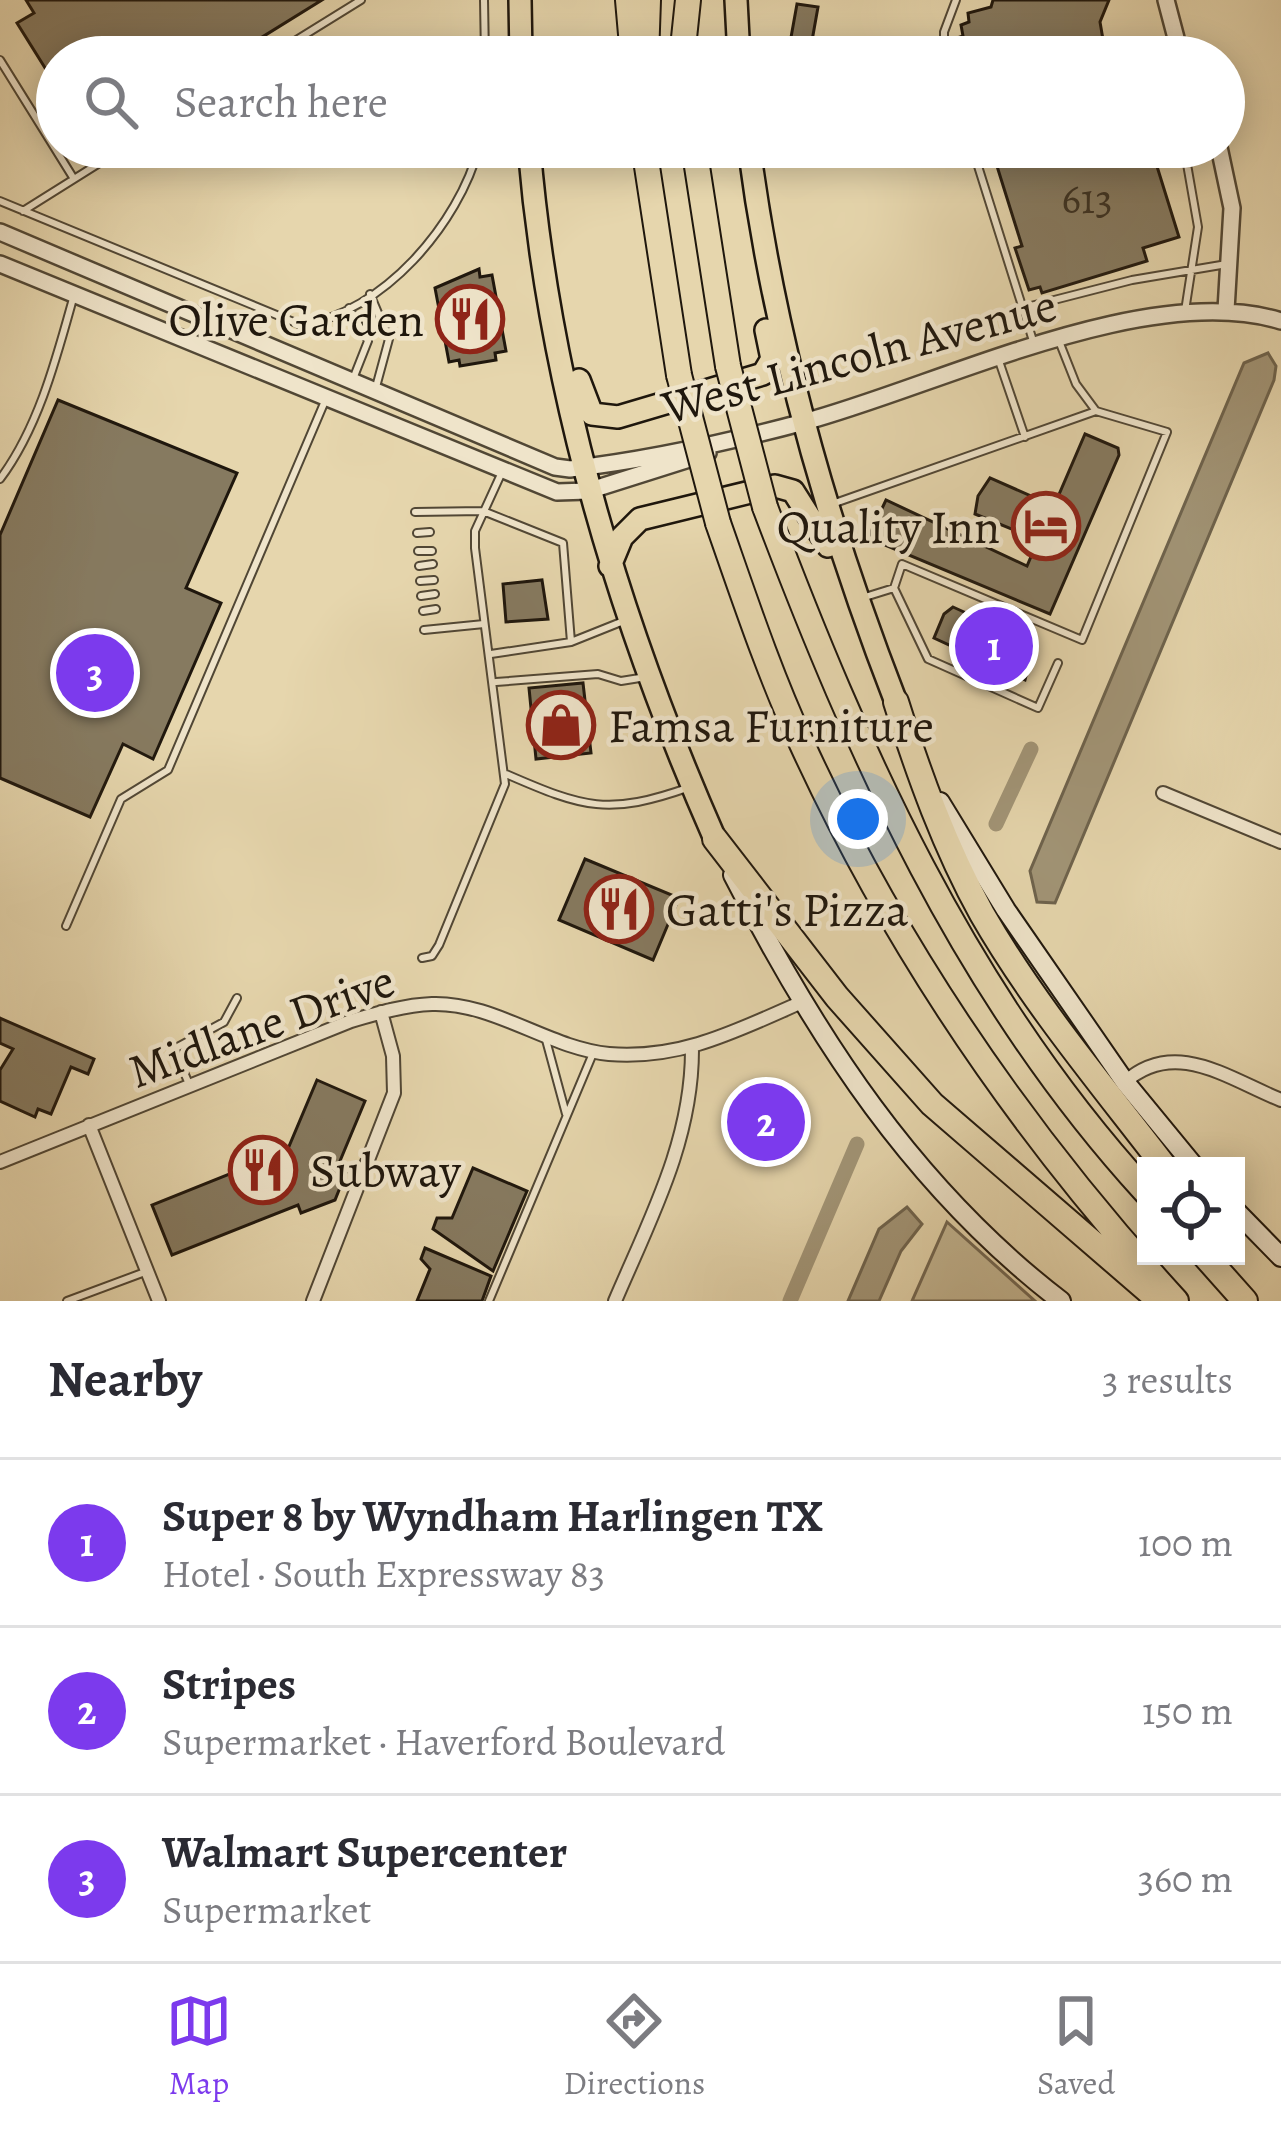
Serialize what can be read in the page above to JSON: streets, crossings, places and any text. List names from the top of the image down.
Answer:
{
  "streets": {
    "street": ["West Lincoln Avenue", "Midlane Drive"]
  },
  "places": {
    "restaurant": ["Olive Garden", "Gatti's Pizza", "Subway"],
    "hotel": ["Quality Inn"],
    "shop": ["Famsa Furniture"]
  },
  "house_numbers": ["613"],
  "page": {
    "search": "Search here",
    "pins": ["1", "3", "2"],
    "heading": ["Nearby", "3 results"],
    "list": [
      {
        "mark": "1",
        "name": "Super 8 by Wyndham Harlingen TX",
        "note": "Hotel · South Expressway 83",
        "value": "100 m"
      },
      {
        "mark": "2",
        "name": "Stripes",
        "note": "Supermarket · Haverford Boulevard",
        "value": "150 m"
      },
      {
        "mark": "3",
        "name": "Walmart Supercenter",
        "note": "Supermarket",
        "value": "360 m"
      }
    ],
    "nav": ["Map", "Directions", "Saved"]
  }
}
